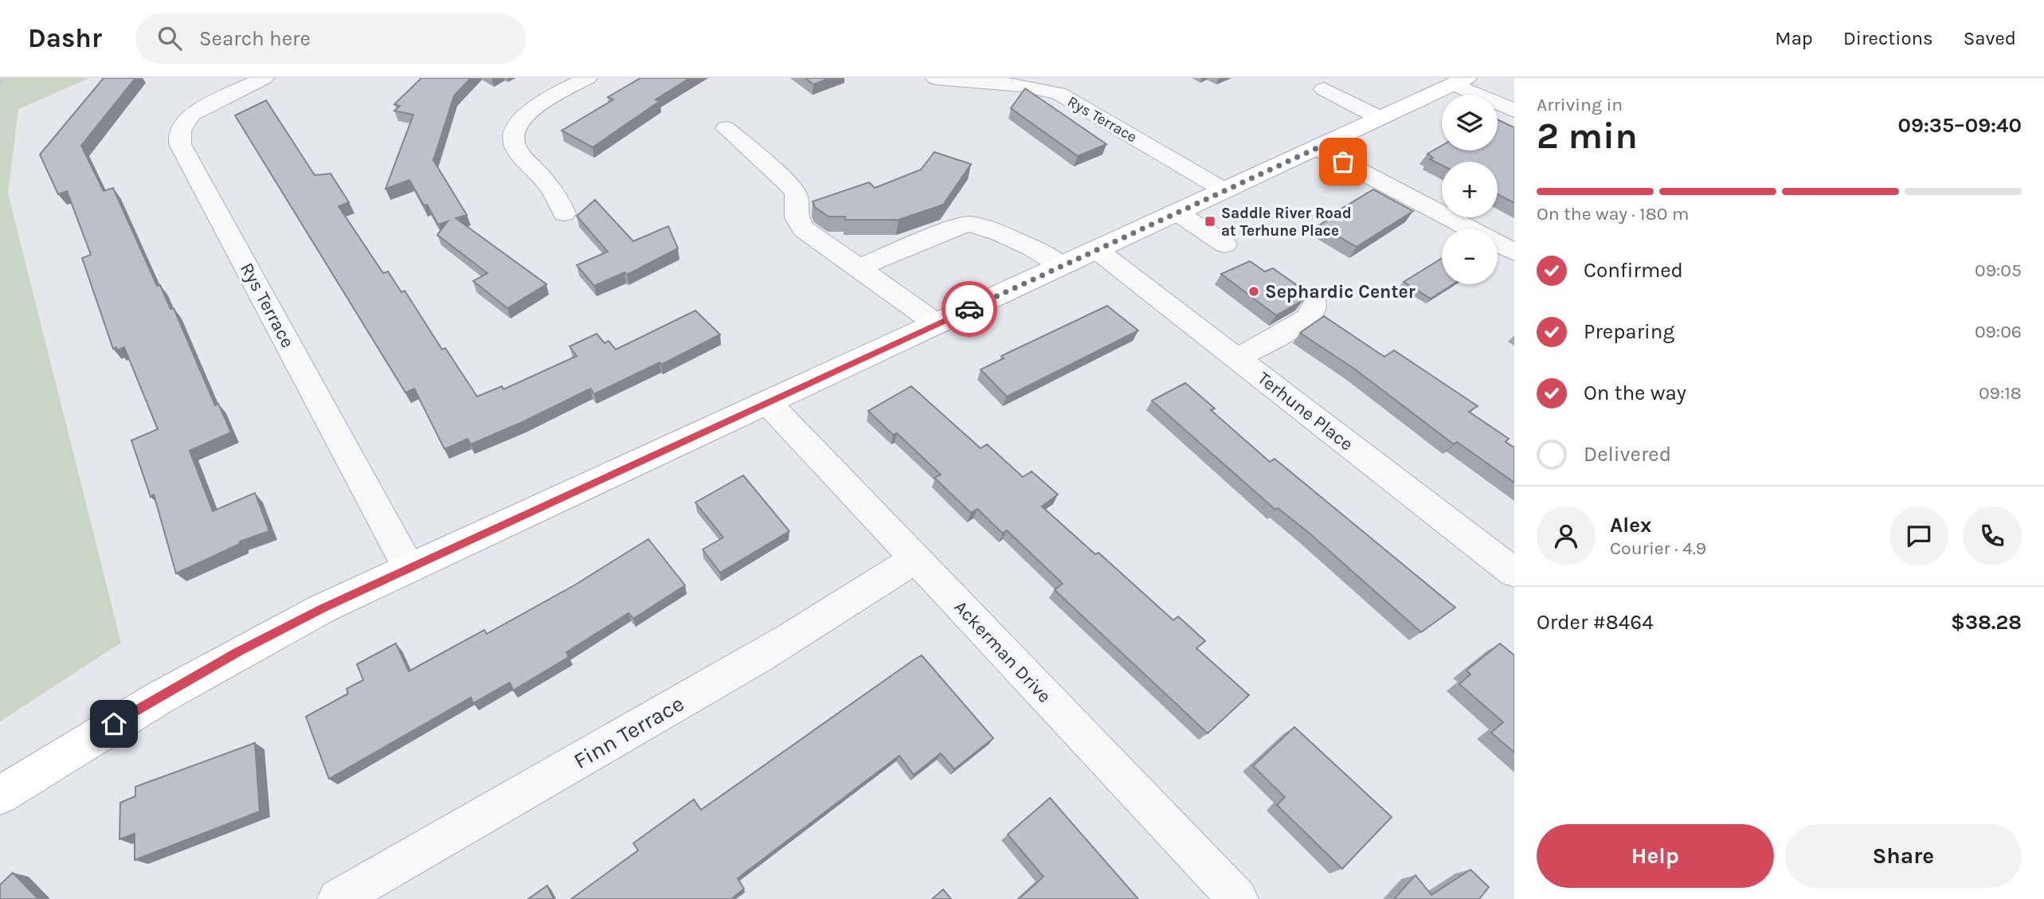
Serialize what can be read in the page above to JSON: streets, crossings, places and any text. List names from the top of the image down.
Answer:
{
  "streets": {
    "street": [
      "Rys Terrace",
      "Terhune Place",
      "Ackerman Drive",
      "Finn Terrace"
    ]
  },
  "crossings": [
    ["Ackerman Drive", "Finn Terrace"]
  ],
  "places": {
    "transit": ["Saddle River Road at Terhune Place"],
    "other": ["Sephardic Center"]
  },
  "page": {
    "header": "Dashr",
    "search": "Search here",
    "nav": ["Map", "Directions", "Saved"],
    "heading": ["2 min", "Arriving in", "09:35–09:40"],
    "panel": [
      "Alex",
      "Courier · 4.9",
      "Order #8464",
      "$38.28"
    ],
    "map_buttons": ["+", "−"],
    "bar": "On the way · 180 m",
    "list": [
      ["Confirmed", "09:05"],
      ["Preparing", "09:06"],
      ["On the way", "09:18"],
      "Delivered"
    ],
    "buttons": ["Help", "Share"]
  }
}
